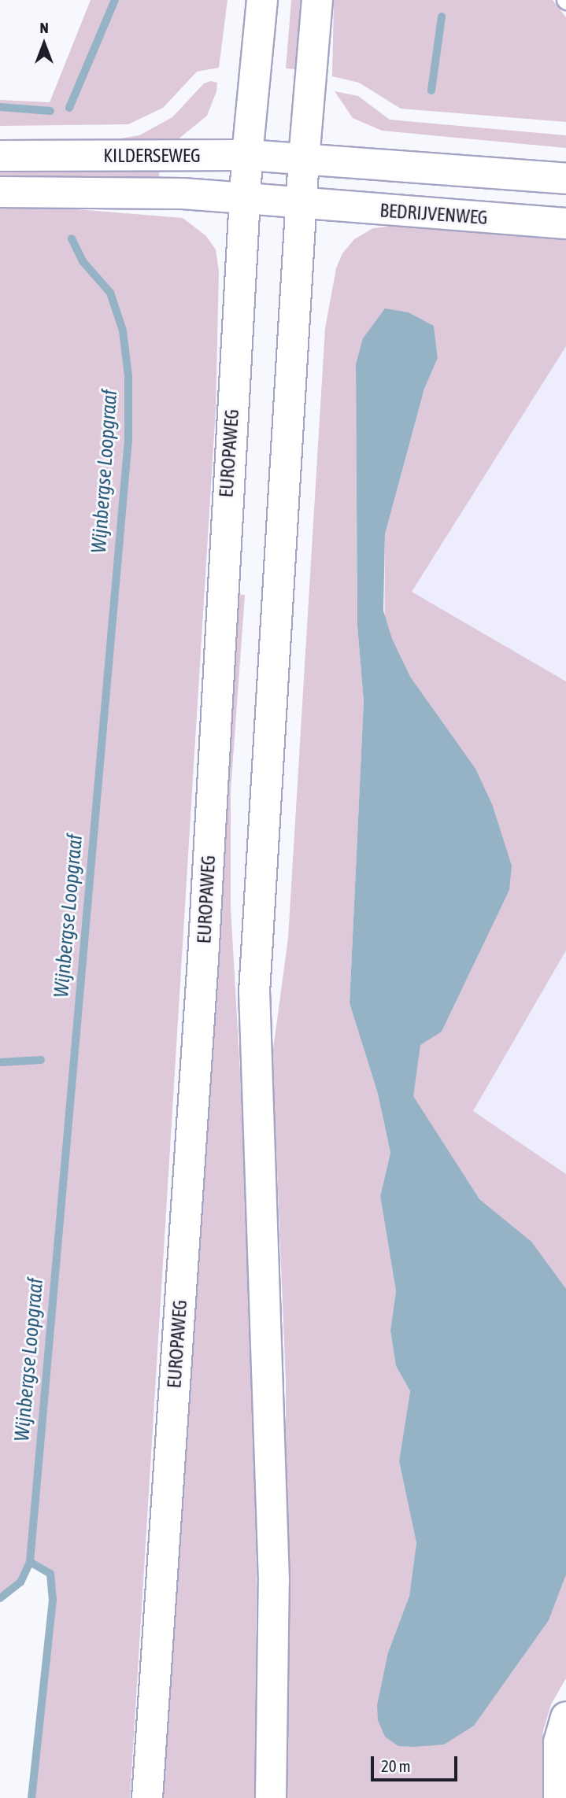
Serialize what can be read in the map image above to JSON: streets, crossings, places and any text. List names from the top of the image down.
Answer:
{
  "streets": {
    "main road": ["KILDERSEWEG", "BEDRIJVENWEG", "EUROPAWEG"]
  },
  "crossings": [
    ["KILDERSEWEG", "BEDRIJVENWEG"],
    ["KILDERSEWEG", "EUROPAWEG"]
  ],
  "water": ["Wijnbergse Loopgraaf"],
  "scale_bar": "20 m",
  "north": "top"
}
